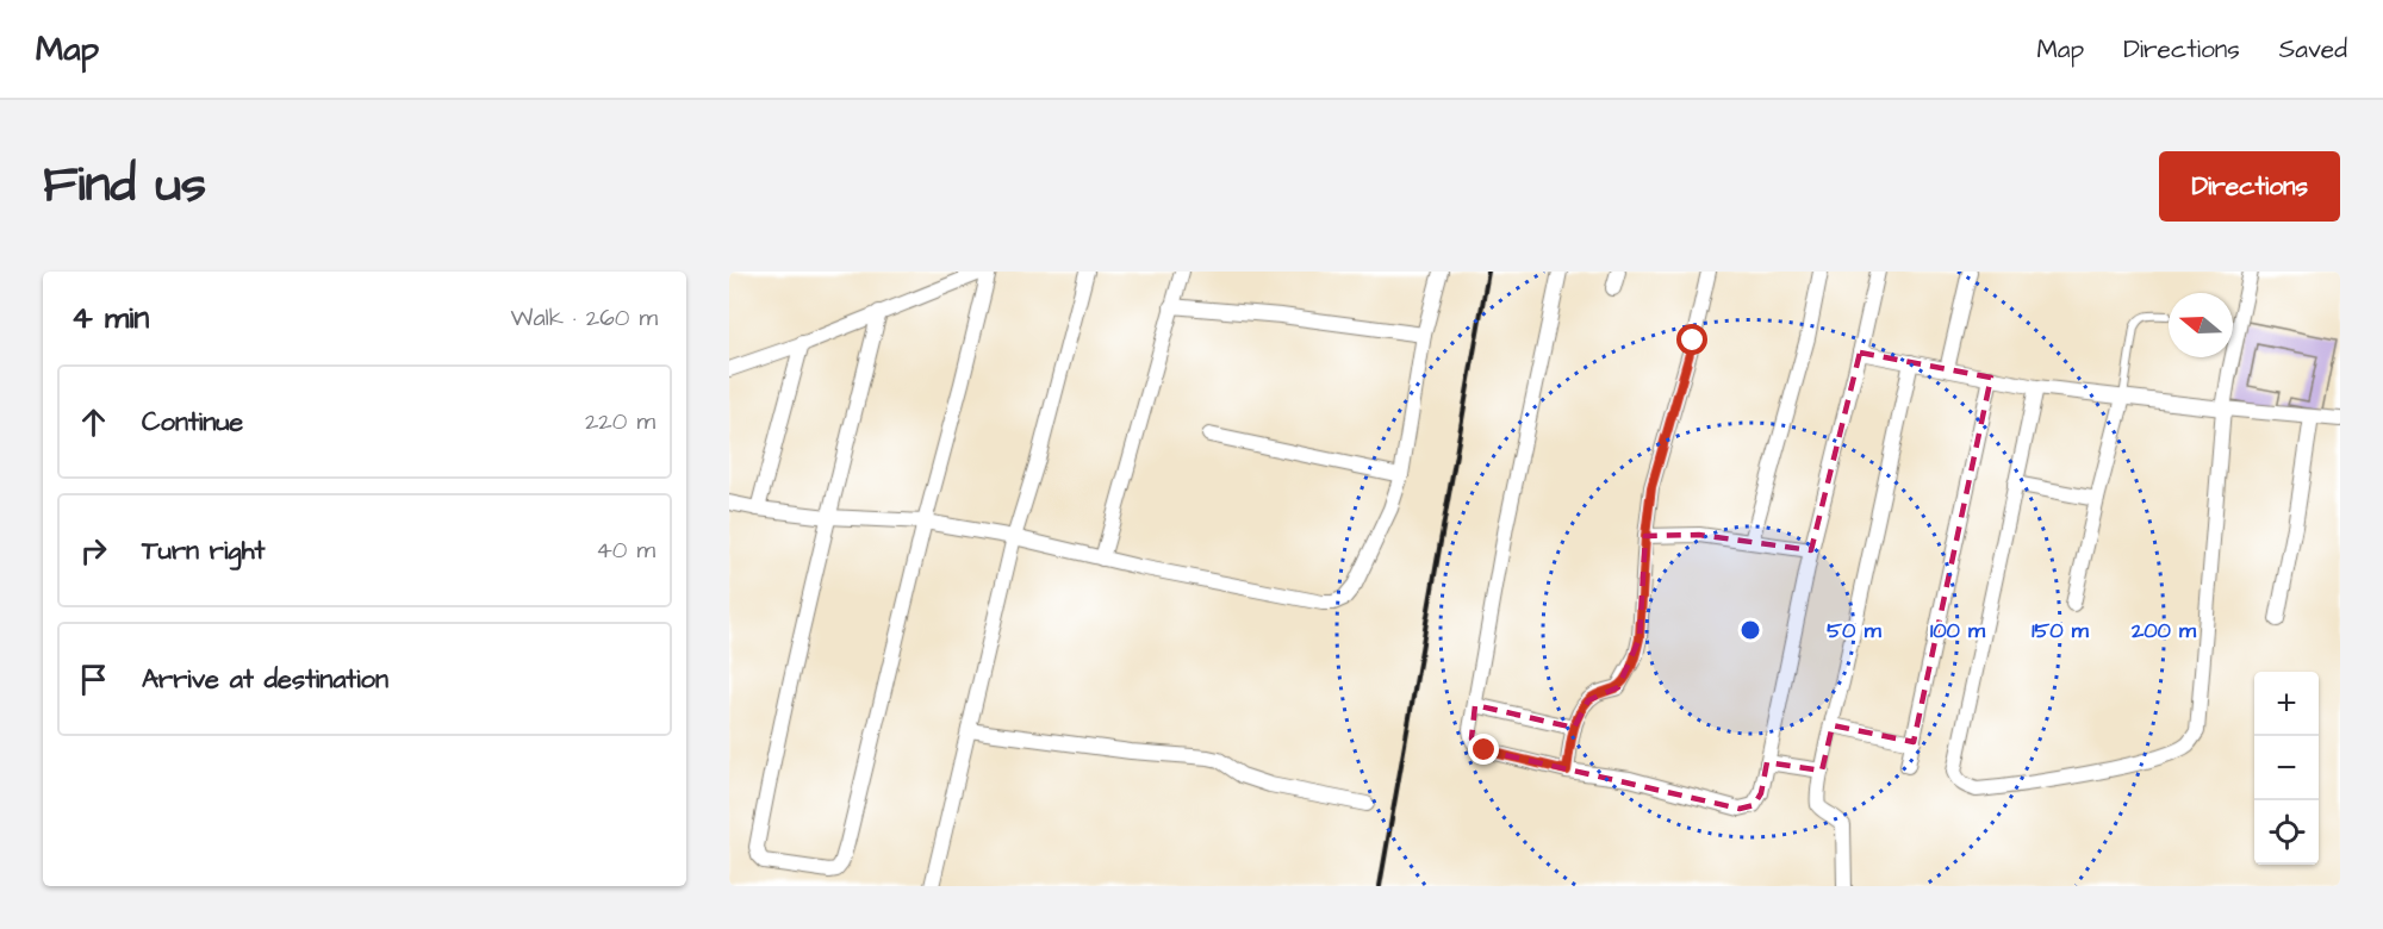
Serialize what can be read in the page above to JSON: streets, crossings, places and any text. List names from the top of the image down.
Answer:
{
  "north": "left",
  "page": {
    "header": "Map",
    "nav": ["Map", "Directions", "Saved"],
    "title": "Find us",
    "buttons": "Directions",
    "heading": ["4 min", "Walk · 260 m"],
    "list": [
      ["Continue", "220 m"],
      ["Turn right", "40 m"],
      "Arrive at destination"
    ],
    "map_buttons": ["+", "−"]
  },
  "rings": [
    "50 m",
    "100 m",
    "150 m",
    "200 m"
  ]
}
